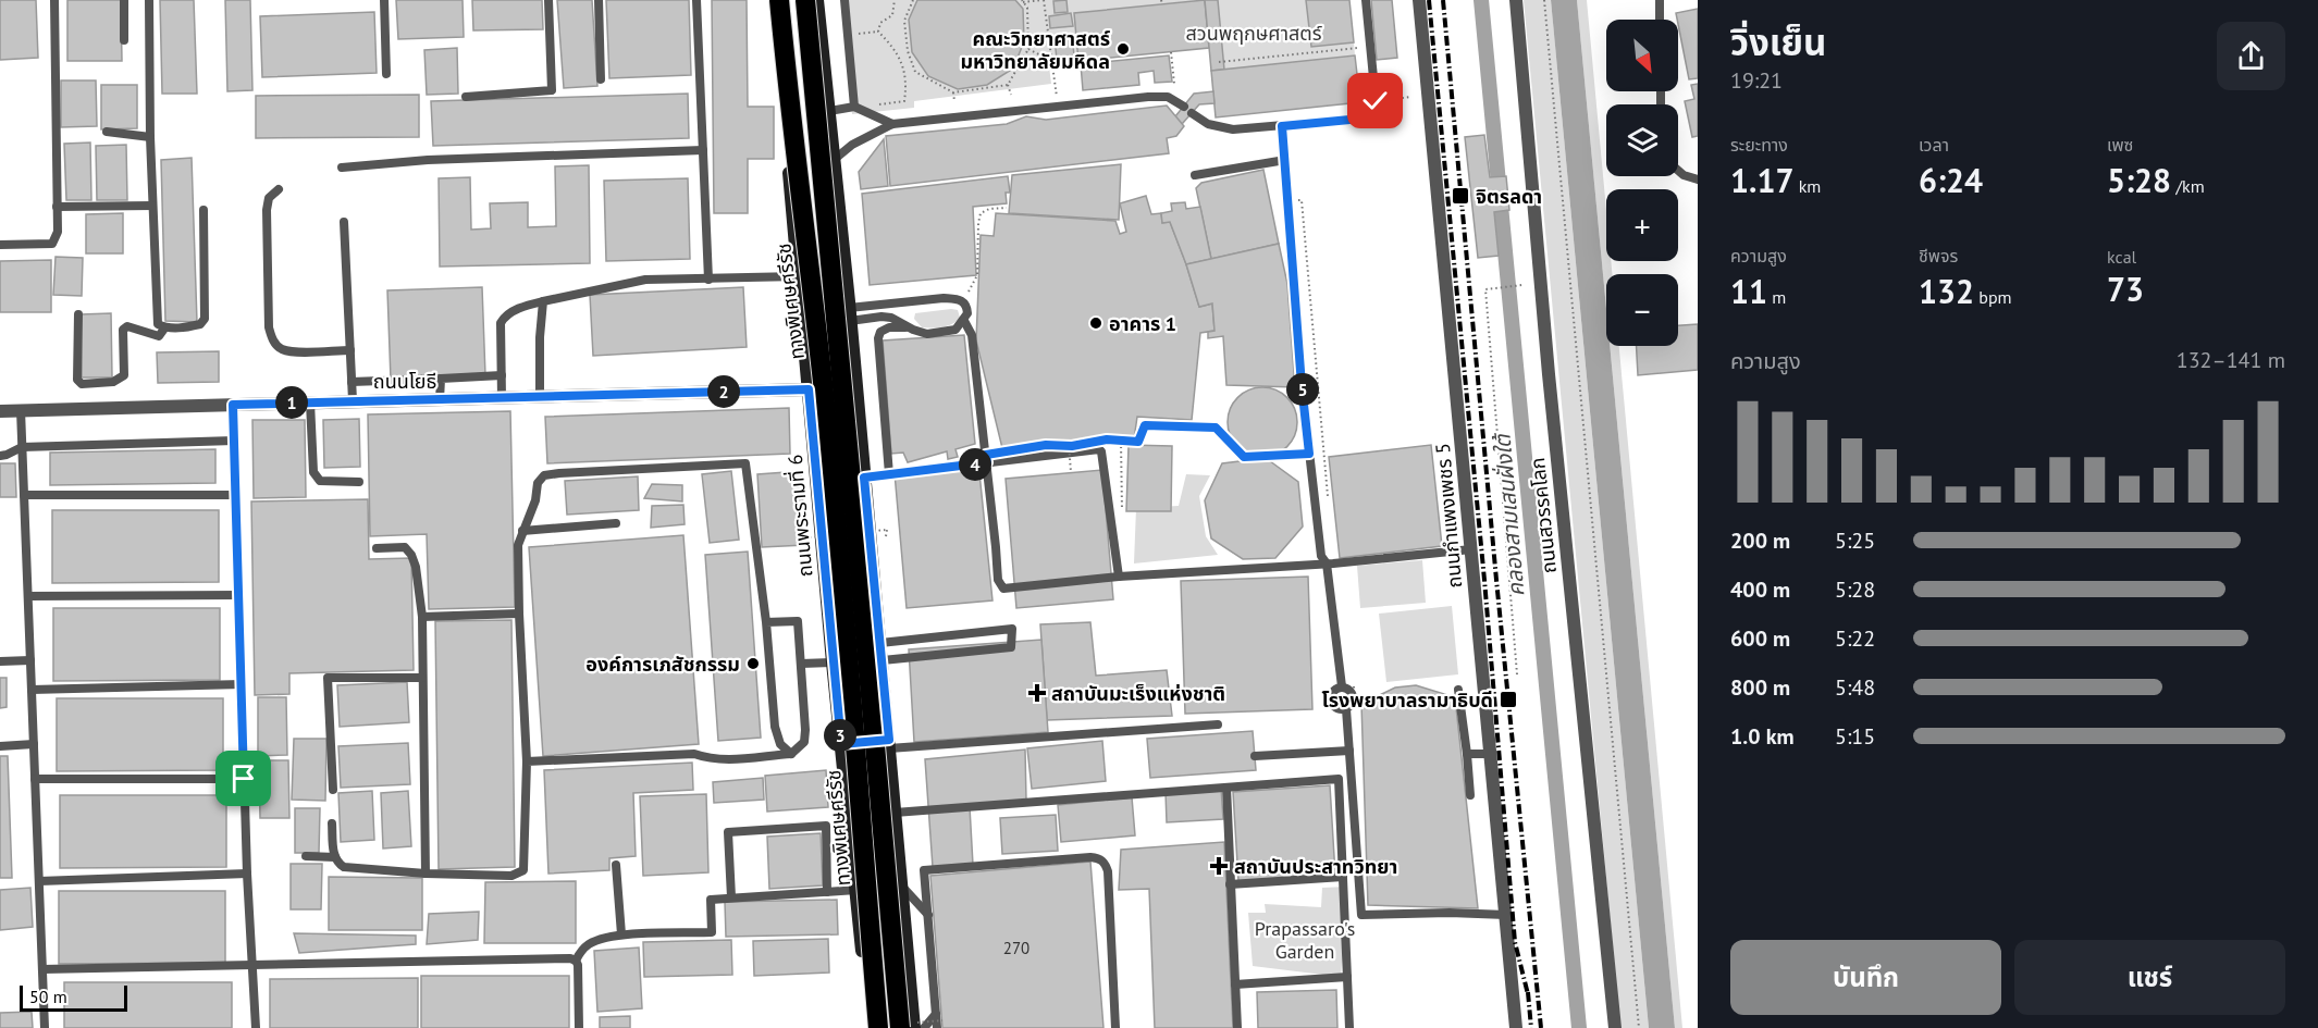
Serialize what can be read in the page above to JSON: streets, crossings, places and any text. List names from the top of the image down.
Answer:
{
  "streets": {
    "highway": ["ทางพิเศษศรีรัช"],
    "main road": ["ถนนพระรามที่ 6"],
    "street": ["ถนนโยธี", "ถนนกำแพงเพชร 5", "ถนนสวรรคโลก"]
  },
  "crossings": [
    ["ถนนโยธี", "ถนนพระรามที่ 6"]
  ],
  "water": ["คลองสามเสนฝั่งใต้"],
  "parks": ["สวนพฤกษศาสตร์", "Prapassaro's Garden"],
  "places": {
    "other": ["คณะวิทยาศาสตร์ มหาวิทยาลัยมหิดล", "อาคาร 1", "องค์การเภสัชกรรม"],
    "transit": ["จิตรลดา", "โรงพยาบาลรามาธิบดี"],
    "health": ["สถาบันมะเร็งแห่งชาติ", "สถาบันประสาทวิทยา"]
  },
  "house_numbers": ["270"],
  "scale_bar": "50 m",
  "north": "bottom right",
  "page": {
    "heading": ["วิ่งเย็น", "19:21"],
    "map_buttons": ["+", "−"],
    "stats": [
      ["ระยะทาง", "1.17 km"],
      ["เวลา", "6:24"],
      ["เพซ", "5:28 /km"],
      ["ความสูง", "11 m"],
      ["ชีพจร", "132 bpm"],
      ["kcal", "73"]
    ],
    "chart": ["ความสูง", "132–141 m"],
    "pins": [
      "5",
      "2",
      "1",
      "4",
      "3"
    ],
    "list": [
      {
        "name": "200 m",
        "note": "5:25"
      },
      {
        "name": "400 m",
        "note": "5:28"
      },
      {
        "name": "600 m",
        "note": "5:22"
      },
      {
        "name": "800 m",
        "note": "5:48"
      },
      {
        "name": "1.0 km",
        "note": "5:15"
      }
    ],
    "buttons": ["บันทึก", "แชร์"],
    "scale": "50 m"
  }
}
